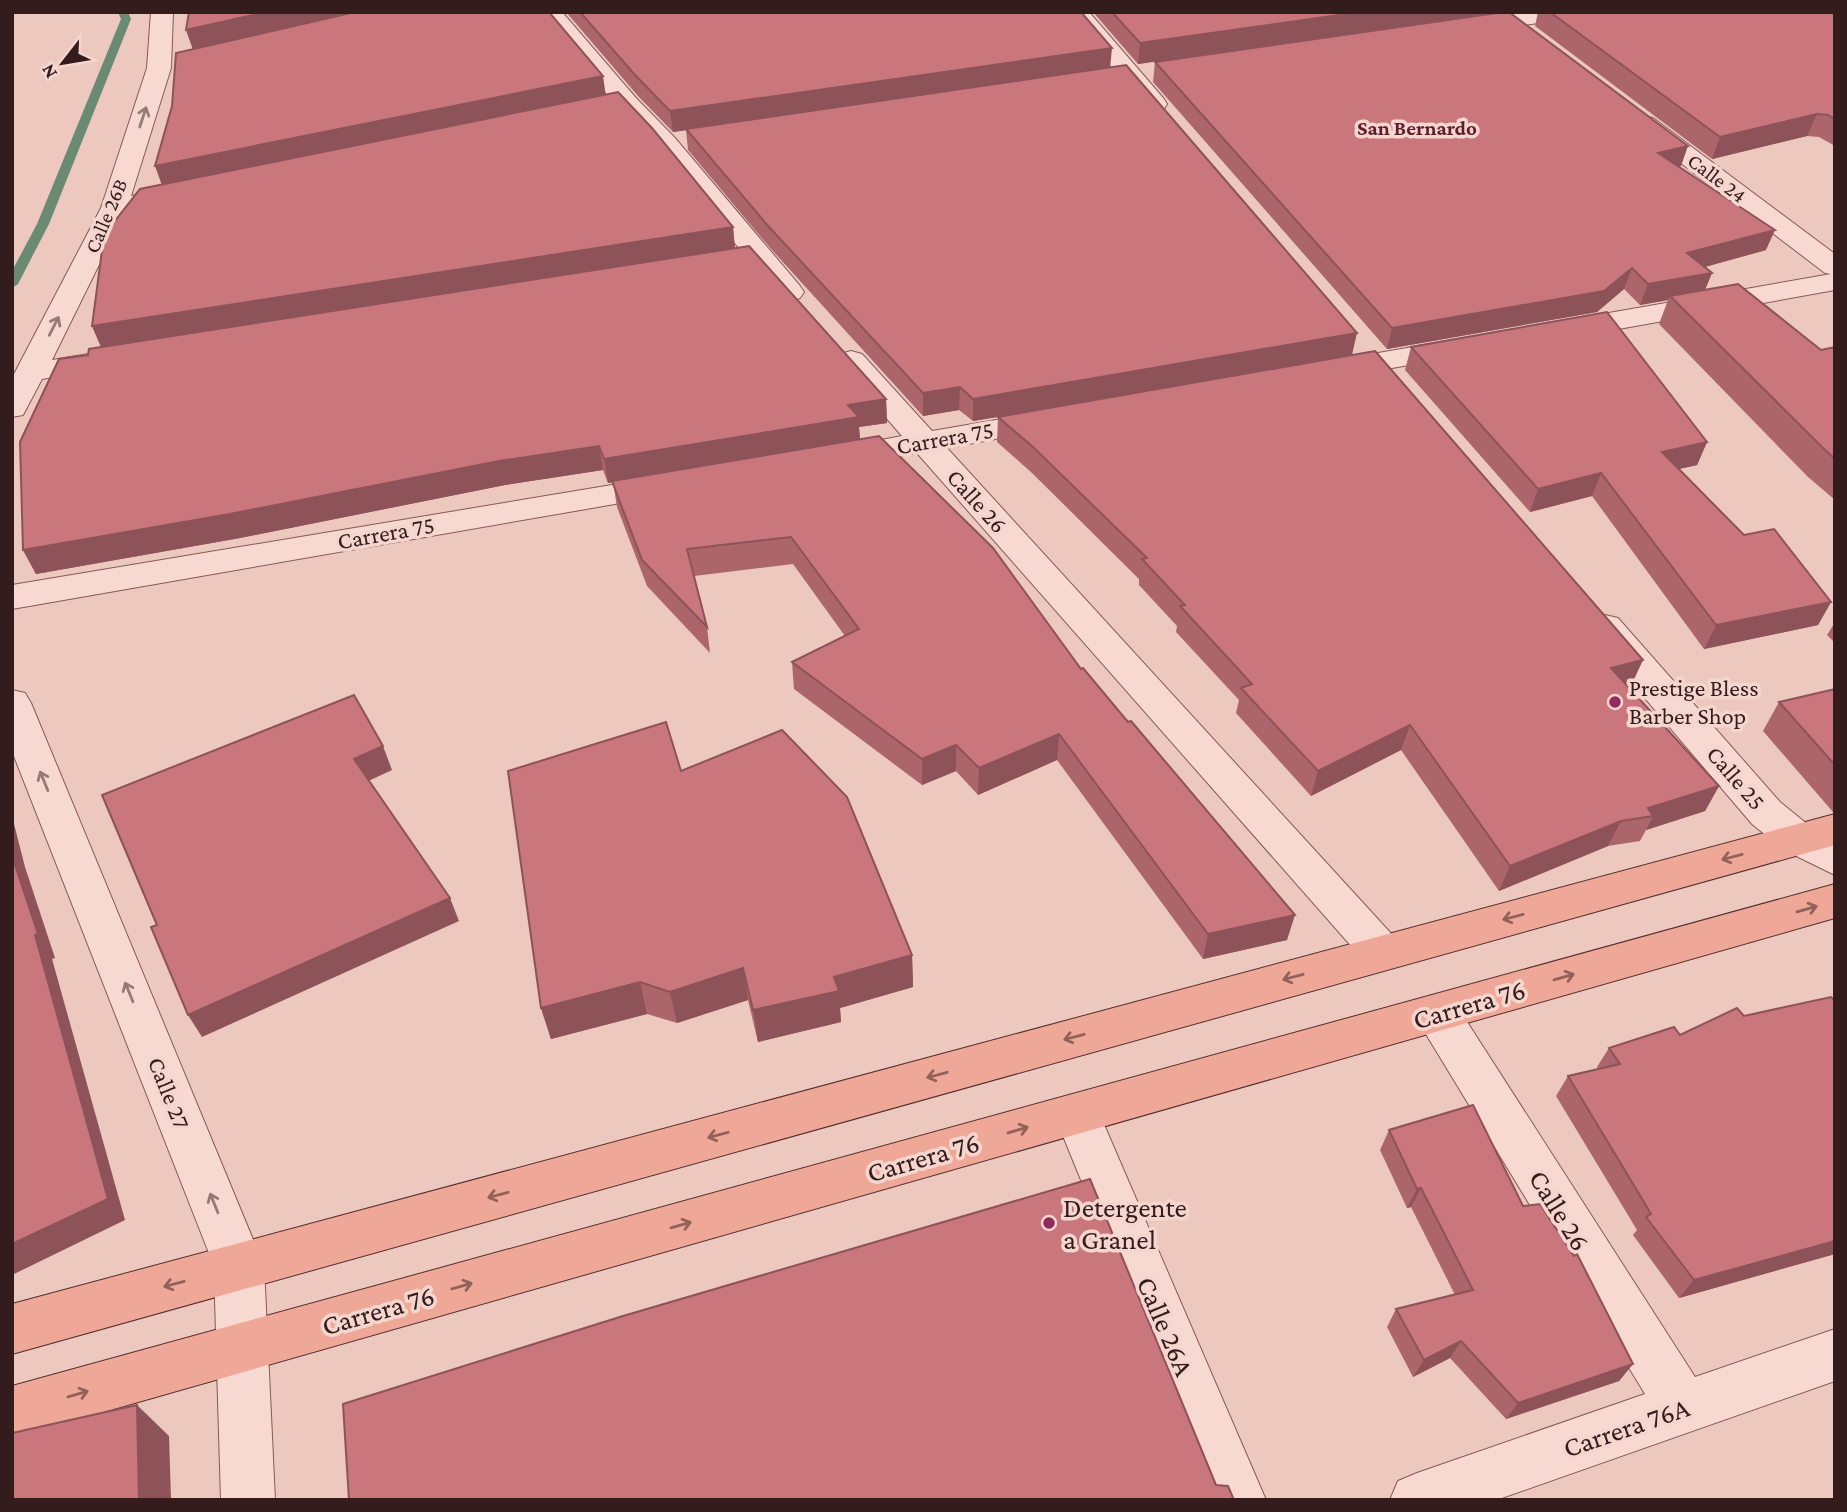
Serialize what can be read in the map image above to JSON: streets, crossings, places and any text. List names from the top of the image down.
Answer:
{
  "streets": {
    "main road": ["Carrera 76"],
    "street": [
      "Calle 24",
      "Calle 26B",
      "Carrera 75",
      "Calle 26",
      "Calle 25",
      "Calle 27",
      "Calle 26A",
      "Carrera 76A"
    ]
  },
  "crossings": [
    ["Carrera 75", "Calle 26"],
    ["Calle 26", "Carrera 76"],
    ["Calle 26", "Carrera 76A"],
    ["Carrera 76", "Calle 27"],
    ["Carrera 76", "Calle 26A"]
  ],
  "one_way": ["Calle 26B", "Calle 27"],
  "districts": ["San Bernardo"],
  "places": ["Prestige Bless Barber Shop", "Detergente a Granel"],
  "north": "bottom left"
}
